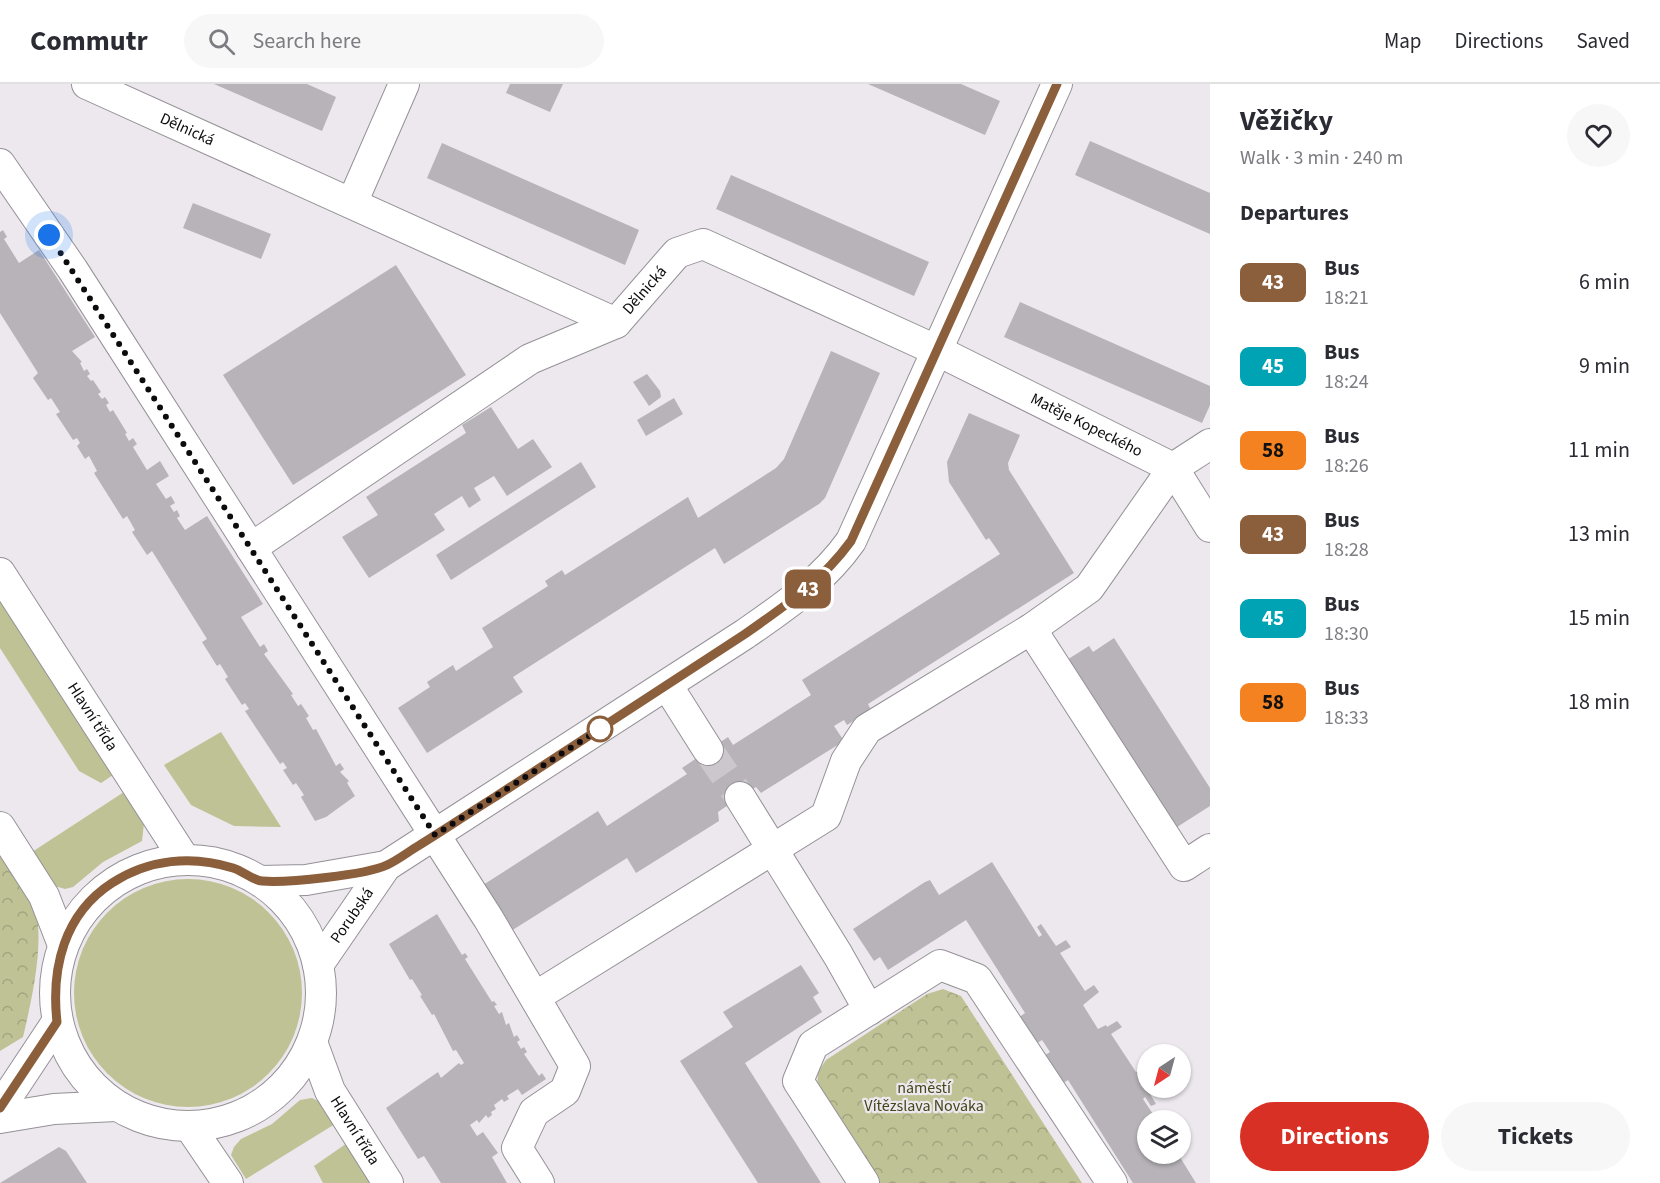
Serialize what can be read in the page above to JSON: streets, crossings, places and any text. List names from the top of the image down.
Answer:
{
  "streets": {
    "street": [
      "Dělnická",
      "Matěje Kopeckého",
      "Hlavní třída",
      "Porubská"
    ]
  },
  "crossings": [
    ["Dělnická", "Matěje Kopeckého"],
    ["Dělnická", "Porubská"],
    ["Matěje Kopeckého", "Porubská"]
  ],
  "parks": ["náměstí Vítězslava Nováka"],
  "lines": ["bus line 43"],
  "north": "bottom left",
  "page": {
    "header": "Commutr",
    "search": "Search here",
    "nav": ["Map", "Directions", "Saved"],
    "on_map": "43",
    "heading": [
      ["Věžičky", "Walk · 3 min · 240 m"],
      "Departures"
    ],
    "list": [
      {
        "mark": "43",
        "name": "Bus",
        "note": "18:21",
        "value": "6 min"
      },
      {
        "mark": "45",
        "name": "Bus",
        "note": "18:24",
        "value": "9 min"
      },
      {
        "mark": "58",
        "name": "Bus",
        "note": "18:26",
        "value": "11 min"
      },
      {
        "mark": "43",
        "name": "Bus",
        "note": "18:28",
        "value": "13 min"
      },
      {
        "mark": "45",
        "name": "Bus",
        "note": "18:30",
        "value": "15 min"
      },
      {
        "mark": "58",
        "name": "Bus",
        "note": "18:33",
        "value": "18 min"
      }
    ],
    "buttons": ["Directions", "Tickets"]
  }
}
